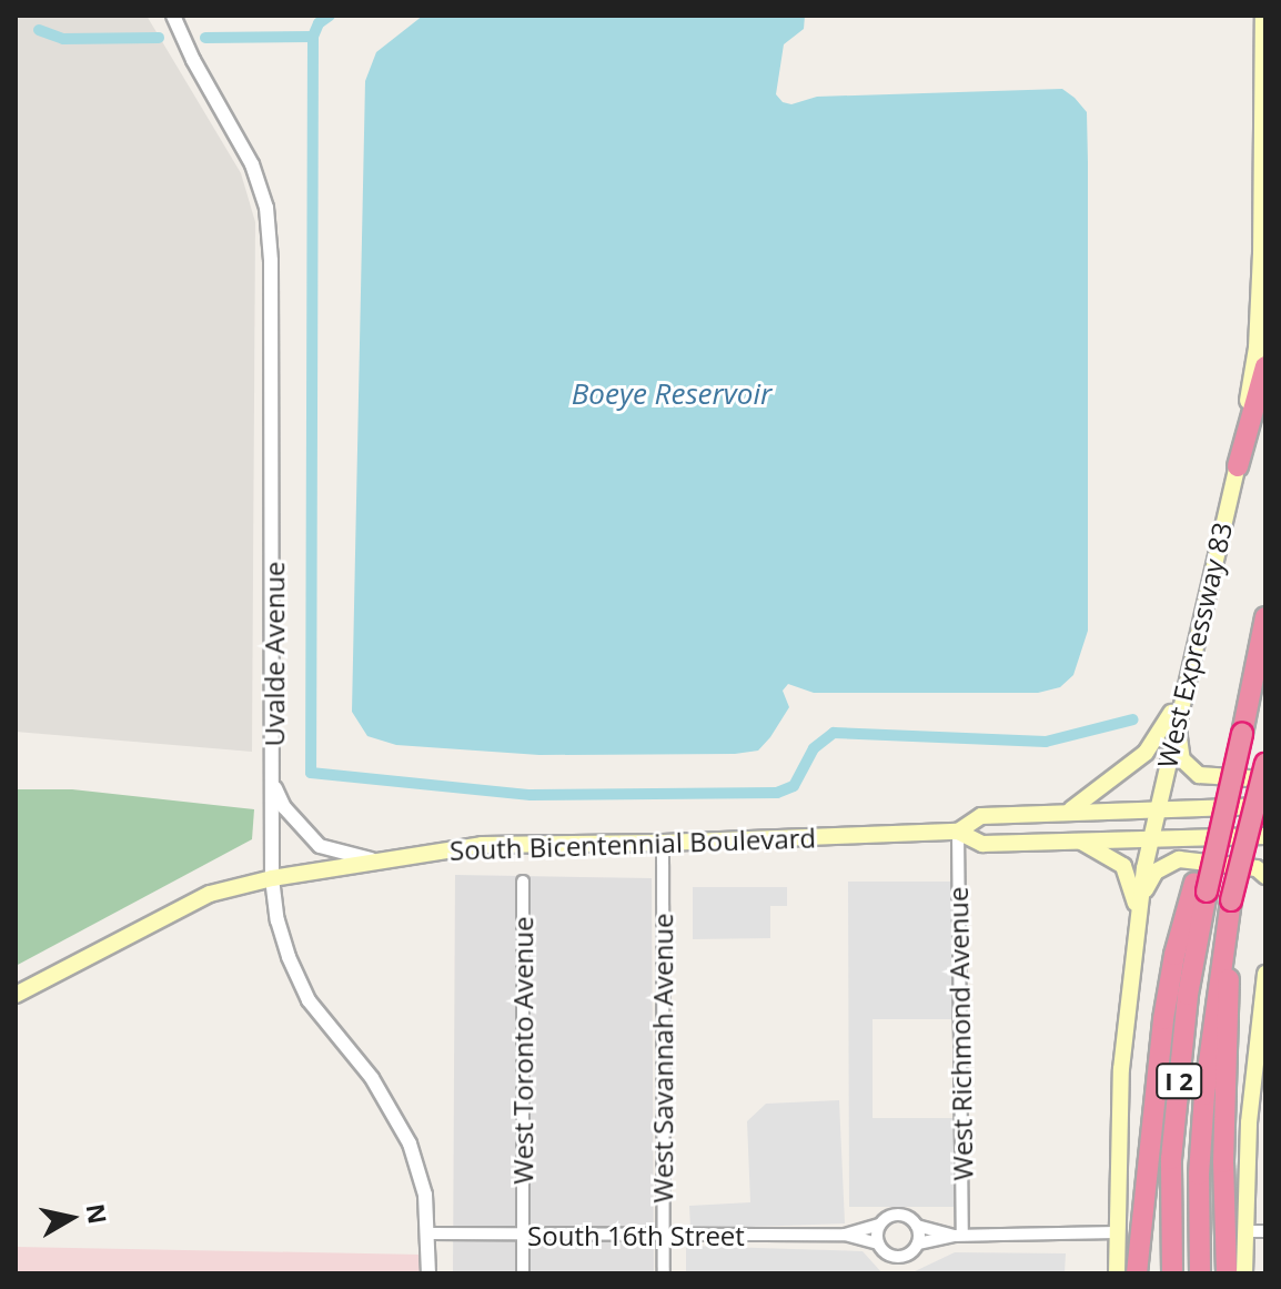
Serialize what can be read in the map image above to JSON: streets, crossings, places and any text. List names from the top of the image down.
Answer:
{
  "streets": {
    "highway": ["I 2"],
    "main road": ["West Expressway 83", "South Bicentennial Boulevard"],
    "street": [
      "Uvalde Avenue",
      "West Richmond Avenue",
      "West Toronto Avenue",
      "West Savannah Avenue",
      "South 16th Street"
    ]
  },
  "crossings": [
    ["West Expressway 83", "South Bicentennial Boulevard"],
    ["Uvalde Avenue", "South Bicentennial Boulevard"],
    ["Uvalde Avenue", "South 16th Street"],
    ["South Bicentennial Boulevard", "West Richmond Avenue"],
    ["South Bicentennial Boulevard", "West Savannah Avenue"],
    ["West Toronto Avenue", "South 16th Street"],
    ["West Savannah Avenue", "South 16th Street"]
  ],
  "water": ["Boeye Reservoir"],
  "north": "right"
}
